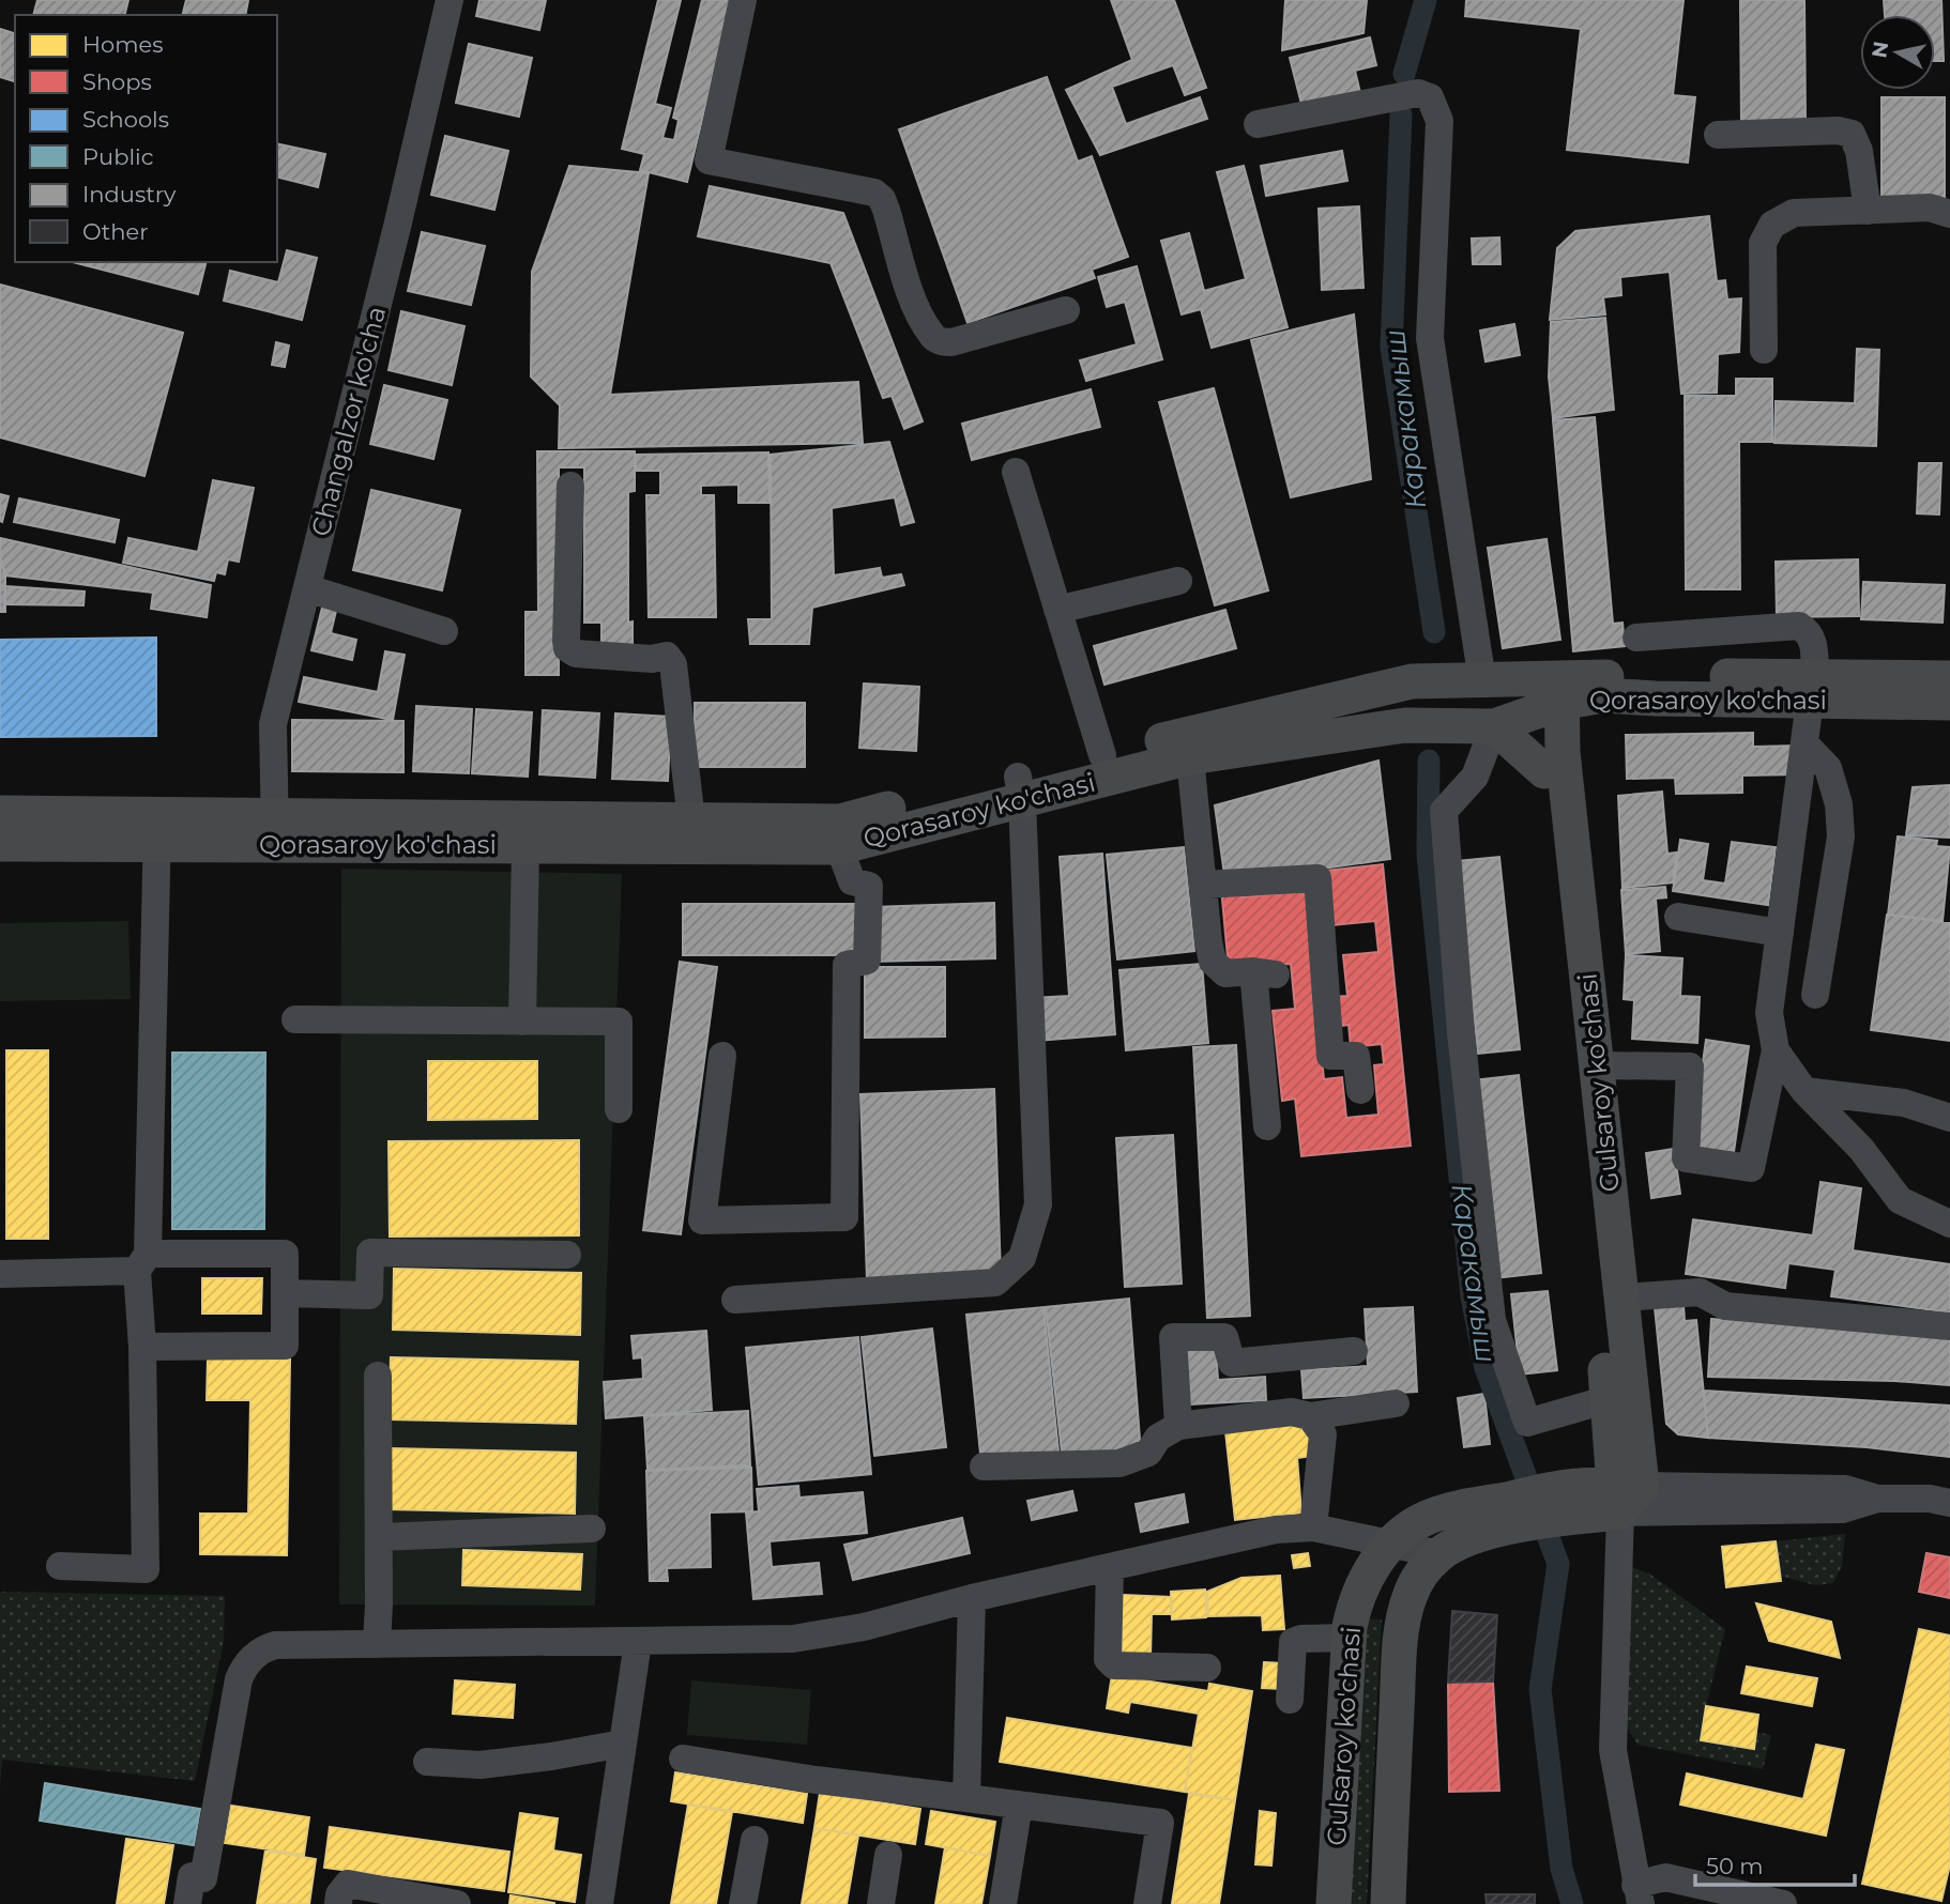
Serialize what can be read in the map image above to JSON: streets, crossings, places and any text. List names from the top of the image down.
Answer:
{
  "streets": {
    "main road": ["Qorasaroy ko'chasi", "Gulsaroy ko'chasi"],
    "street": ["Changalzor ko'cha"]
  },
  "crossings": [
    ["Changalzor ko'cha", "Qorasaroy ko'chasi"],
    ["Qorasaroy ko'chasi", "Gulsaroy ko'chasi"]
  ],
  "water": ["Каракамыш"],
  "legend": [
    "Homes",
    "Shops",
    "Schools",
    "Public",
    "Industry",
    "Other"
  ],
  "scale_bar": "50 m",
  "north": "left"
}
